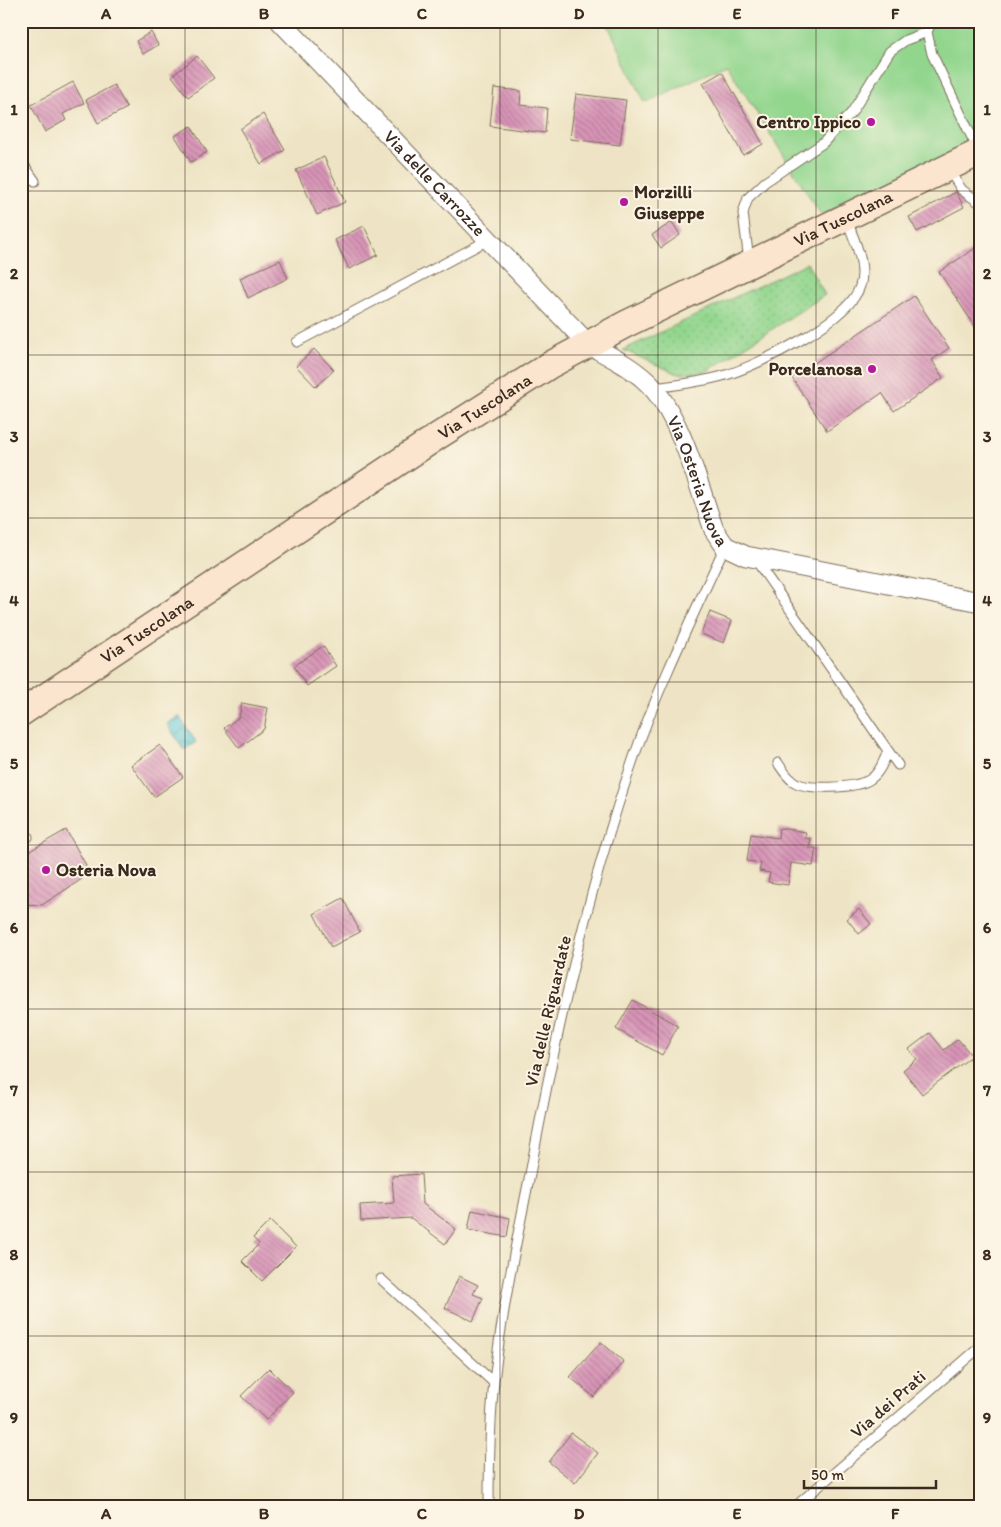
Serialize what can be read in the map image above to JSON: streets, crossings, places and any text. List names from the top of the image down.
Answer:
{
  "streets": {
    "main road": ["Via Tuscolana"],
    "street": ["Via delle Carrozze", "Via Osteria Nuova"],
    "lane": ["Via delle Riguardate", "Via dei Prati"]
  },
  "crossings": [
    ["Via delle Carrozze", "Via Tuscolana"],
    ["Via delle Carrozze", "Via Osteria Nuova"],
    ["Via Tuscolana", "Via Osteria Nuova"],
    ["Via Osteria Nuova", "Via delle Riguardate"]
  ],
  "places": [
    "Centro Ippico",
    "Morzilli Giuseppe",
    "Porcelanosa",
    "Osteria Nova"
  ],
  "scale_bar": "50 m",
  "grid": {
    "columns": [
      "A",
      "B",
      "C",
      "D",
      "E",
      "F"
    ],
    "rows": [
      "1",
      "2",
      "3",
      "4",
      "5",
      "6",
      "7",
      "8",
      "9"
    ]
  }
}
